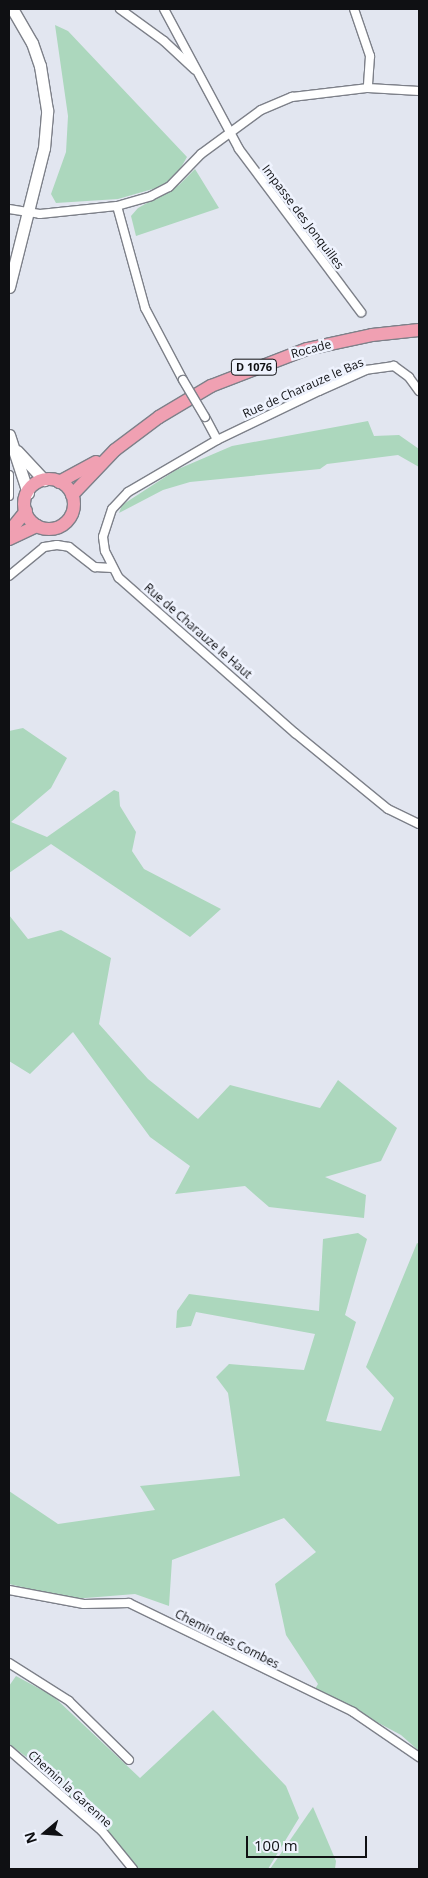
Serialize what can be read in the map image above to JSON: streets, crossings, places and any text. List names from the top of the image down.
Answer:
{
  "streets": {
    "main road": ["Rocade", "D 1076"],
    "street": [
      "Impasse des Jonquilles",
      "Rue de Charauze le Bas",
      "Rue de Charauze le Haut",
      "Chemin des Combes",
      "Chemin la Garenne"
    ]
  },
  "scale_bar": "100 m",
  "north": "left"
}
